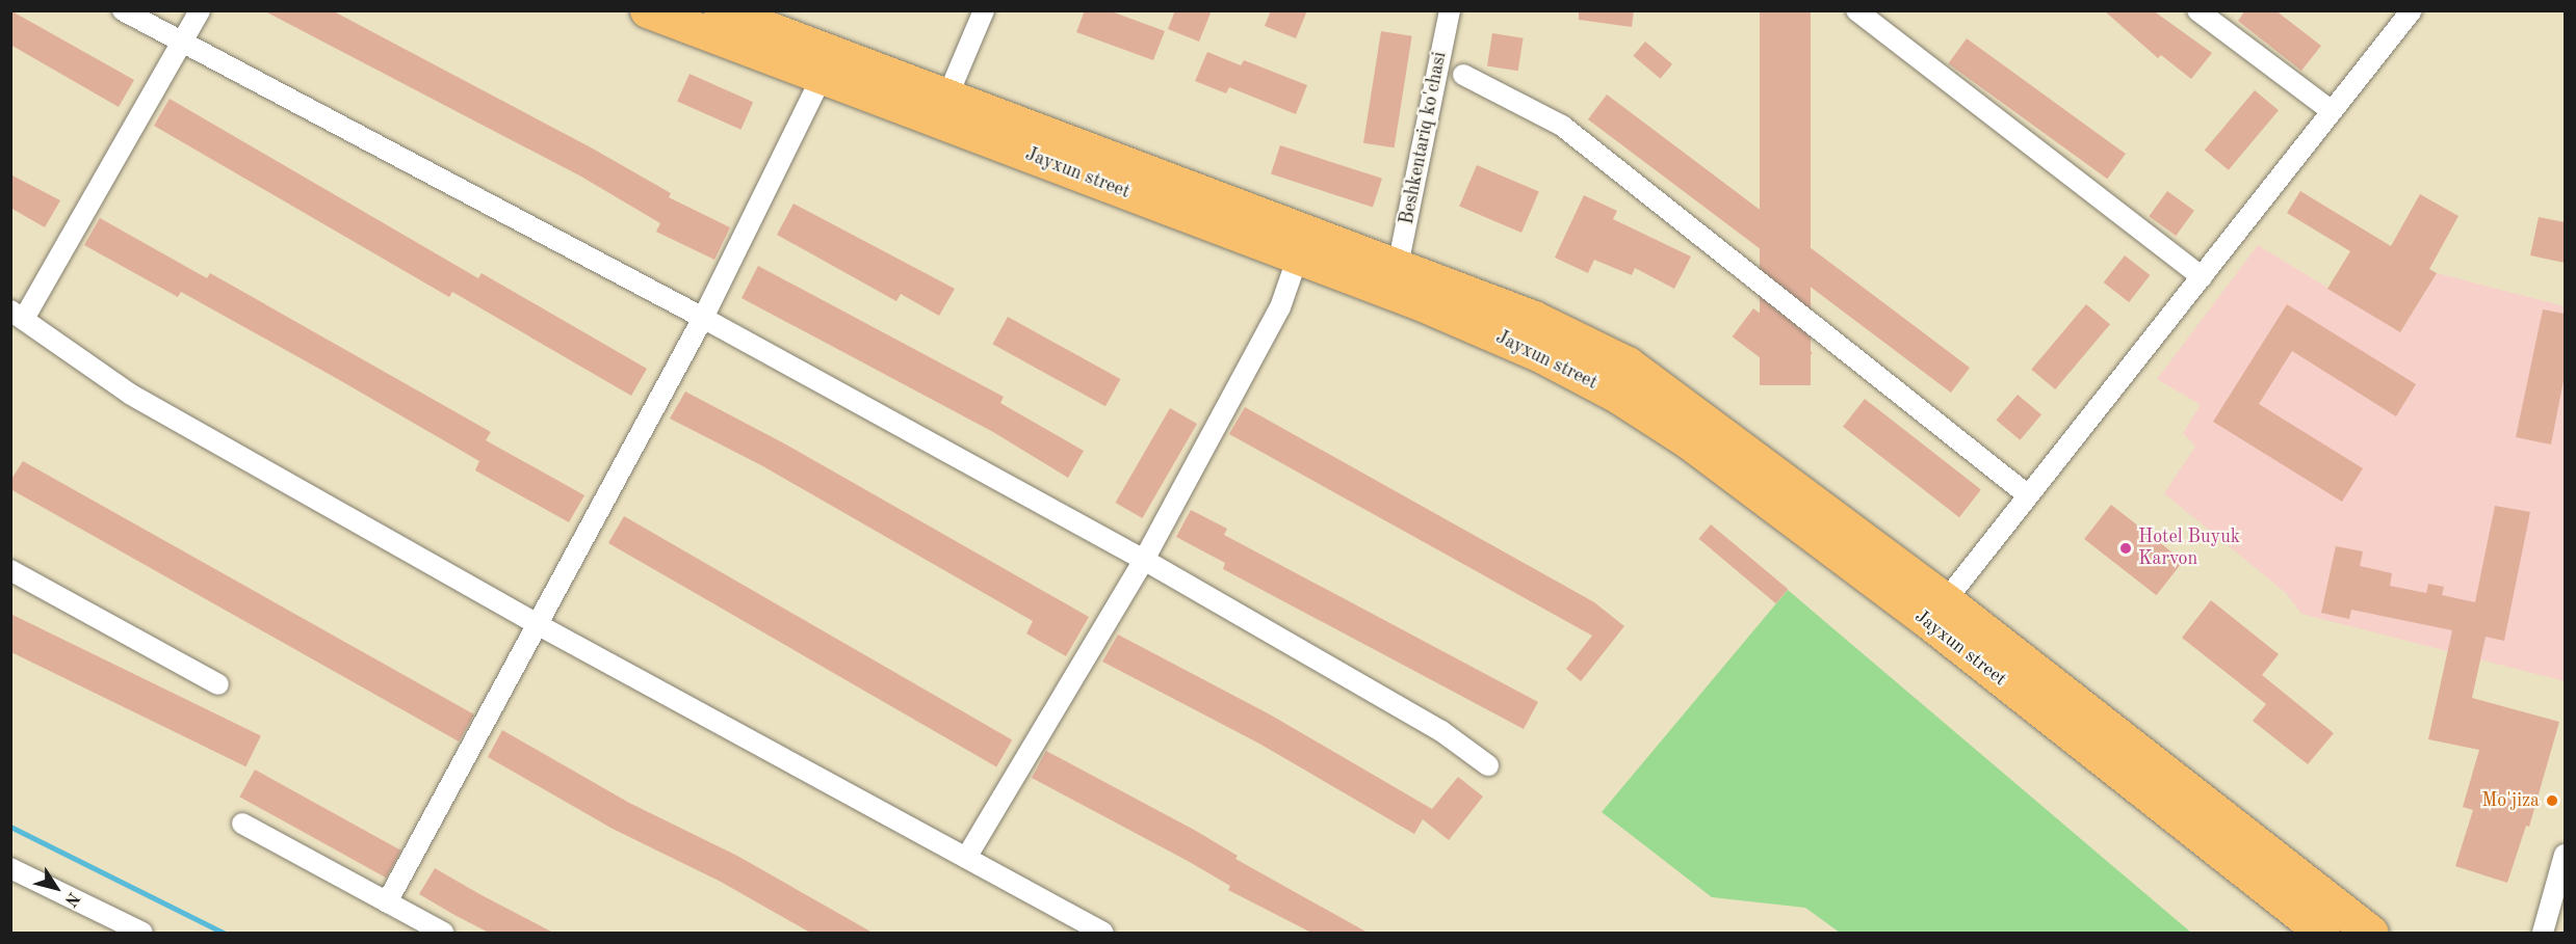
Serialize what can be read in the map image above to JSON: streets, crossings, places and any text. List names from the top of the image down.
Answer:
{
  "streets": {
    "highway": ["Jayxun street"],
    "street": ["Beshkentariq ko'chasi"]
  },
  "crossings": [
    ["Beshkentariq ko'chasi", "Jayxun street"]
  ],
  "places": ["Hotel Buyuk Karvon", "Mo'jiza"],
  "north": "bottom right"
}
